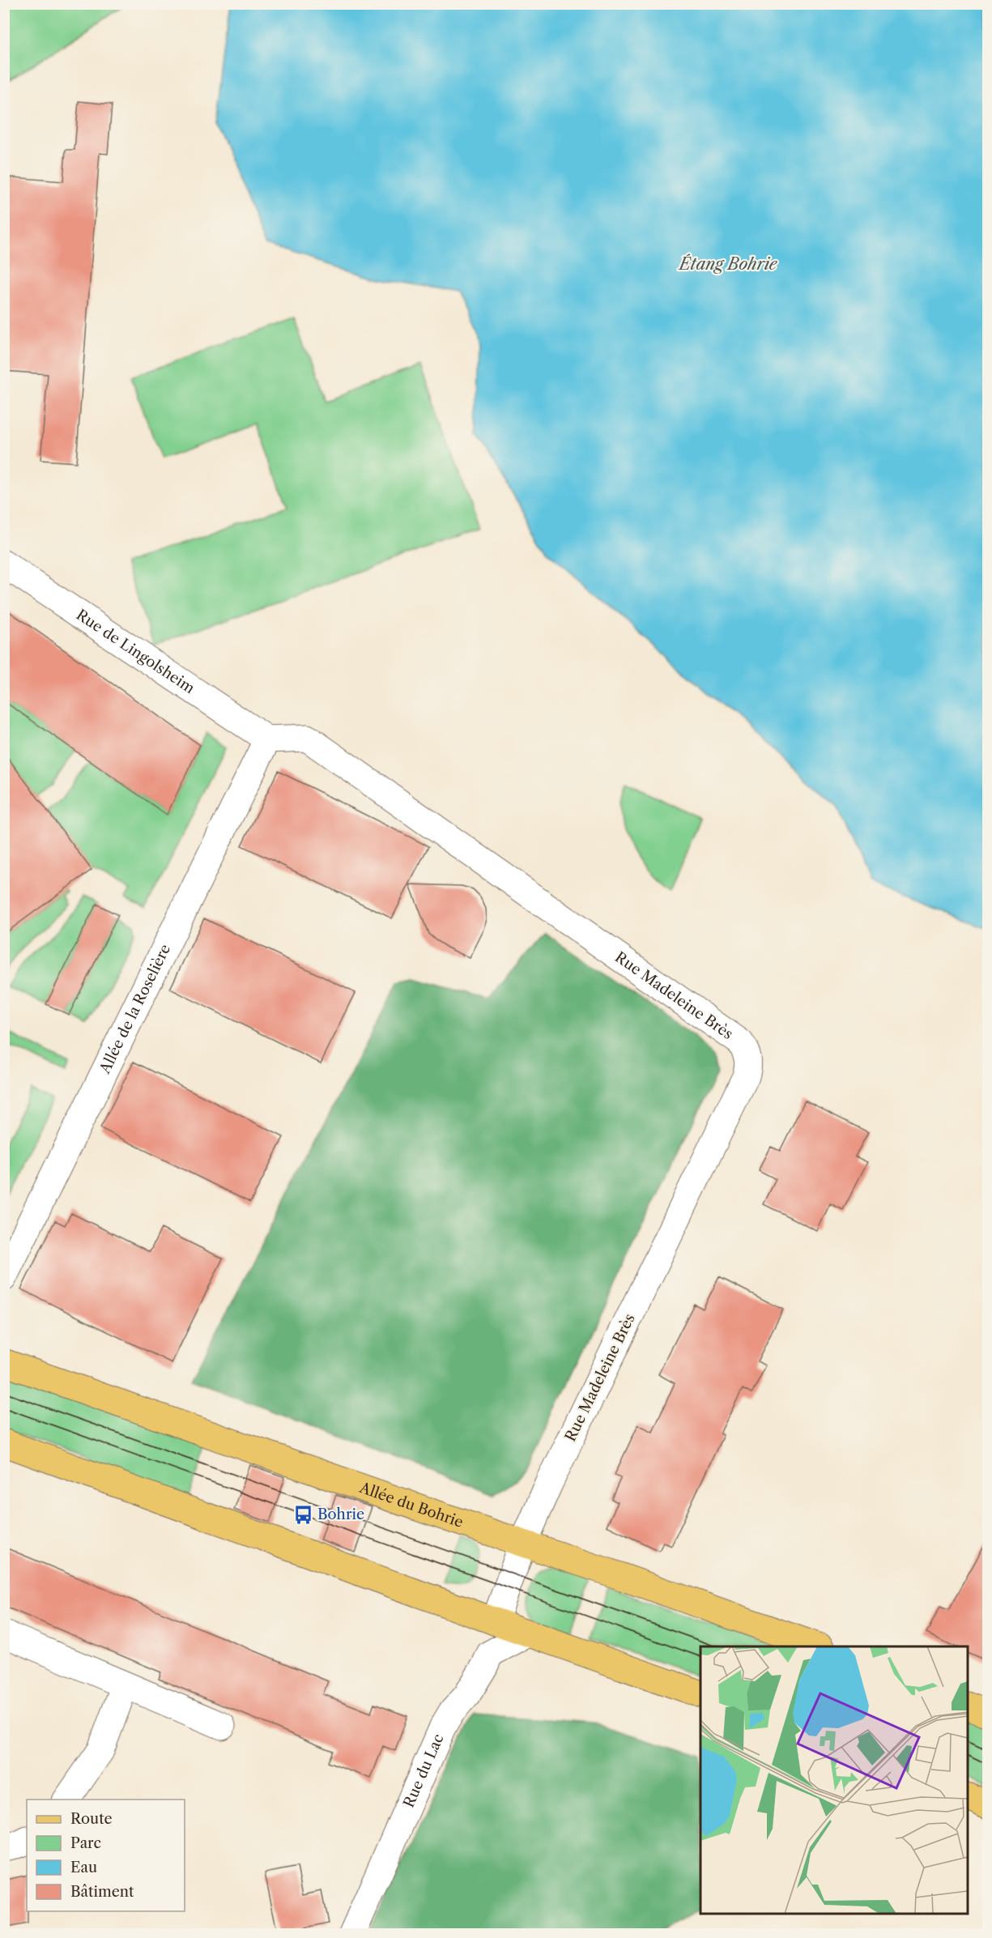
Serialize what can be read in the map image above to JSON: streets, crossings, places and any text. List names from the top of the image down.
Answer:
{
  "streets": {
    "main road": ["Allée du Bohrie"],
    "street": [
      "Rue de Lingolsheim",
      "Rue Madeleine Brès",
      "Allée de la Roselière",
      "Rue du Lac"
    ]
  },
  "crossings": [
    ["Rue de Lingolsheim", "Rue Madeleine Brès"],
    ["Rue de Lingolsheim", "Allée de la Roselière"],
    ["Rue Madeleine Brès", "Allée de la Roselière"],
    ["Rue Madeleine Brès", "Allée du Bohrie"]
  ],
  "water": ["Étang Bohrie"],
  "places": {
    "bus stop": ["Bohrie"]
  },
  "legend": [
    "Route",
    "Parc",
    "Eau",
    "Bâtiment"
  ]
}
